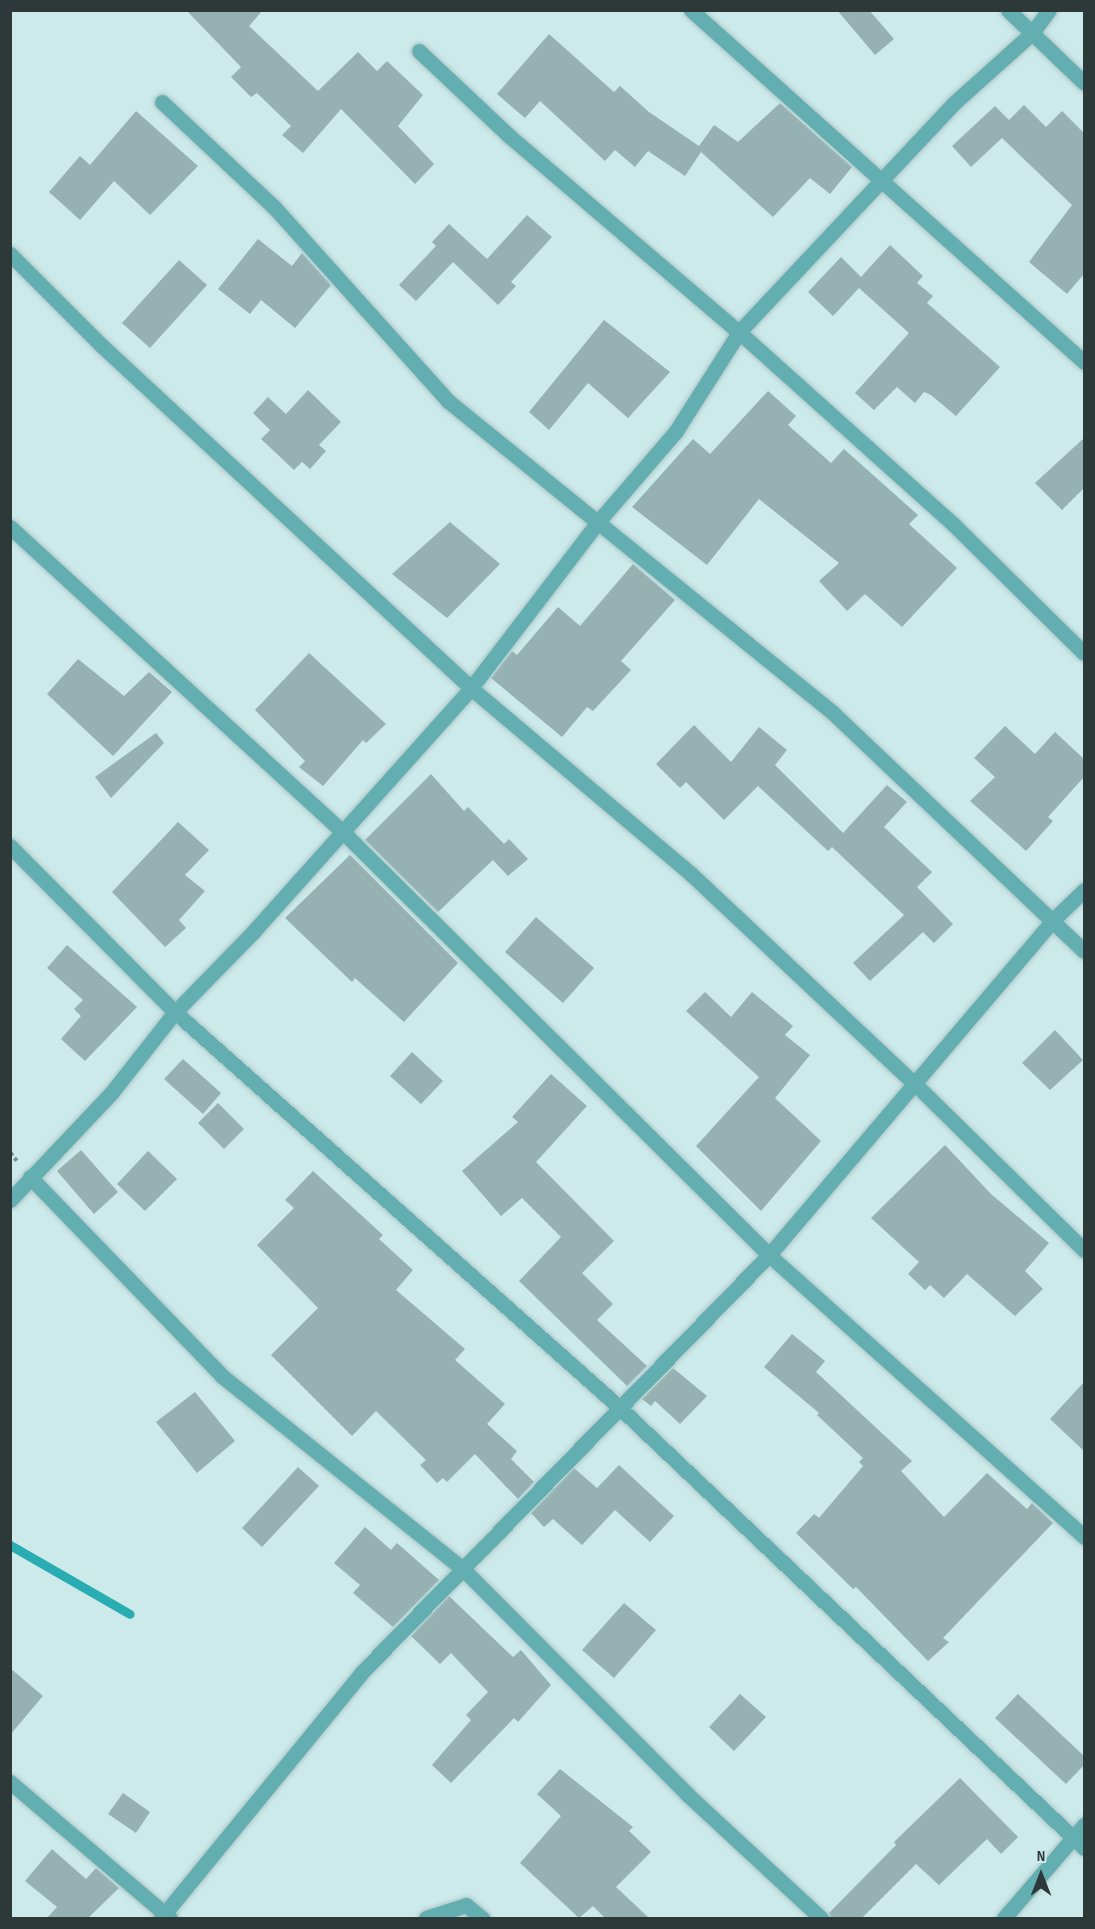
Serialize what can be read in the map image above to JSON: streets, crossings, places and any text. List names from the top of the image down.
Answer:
{
  "north": "top"
}
